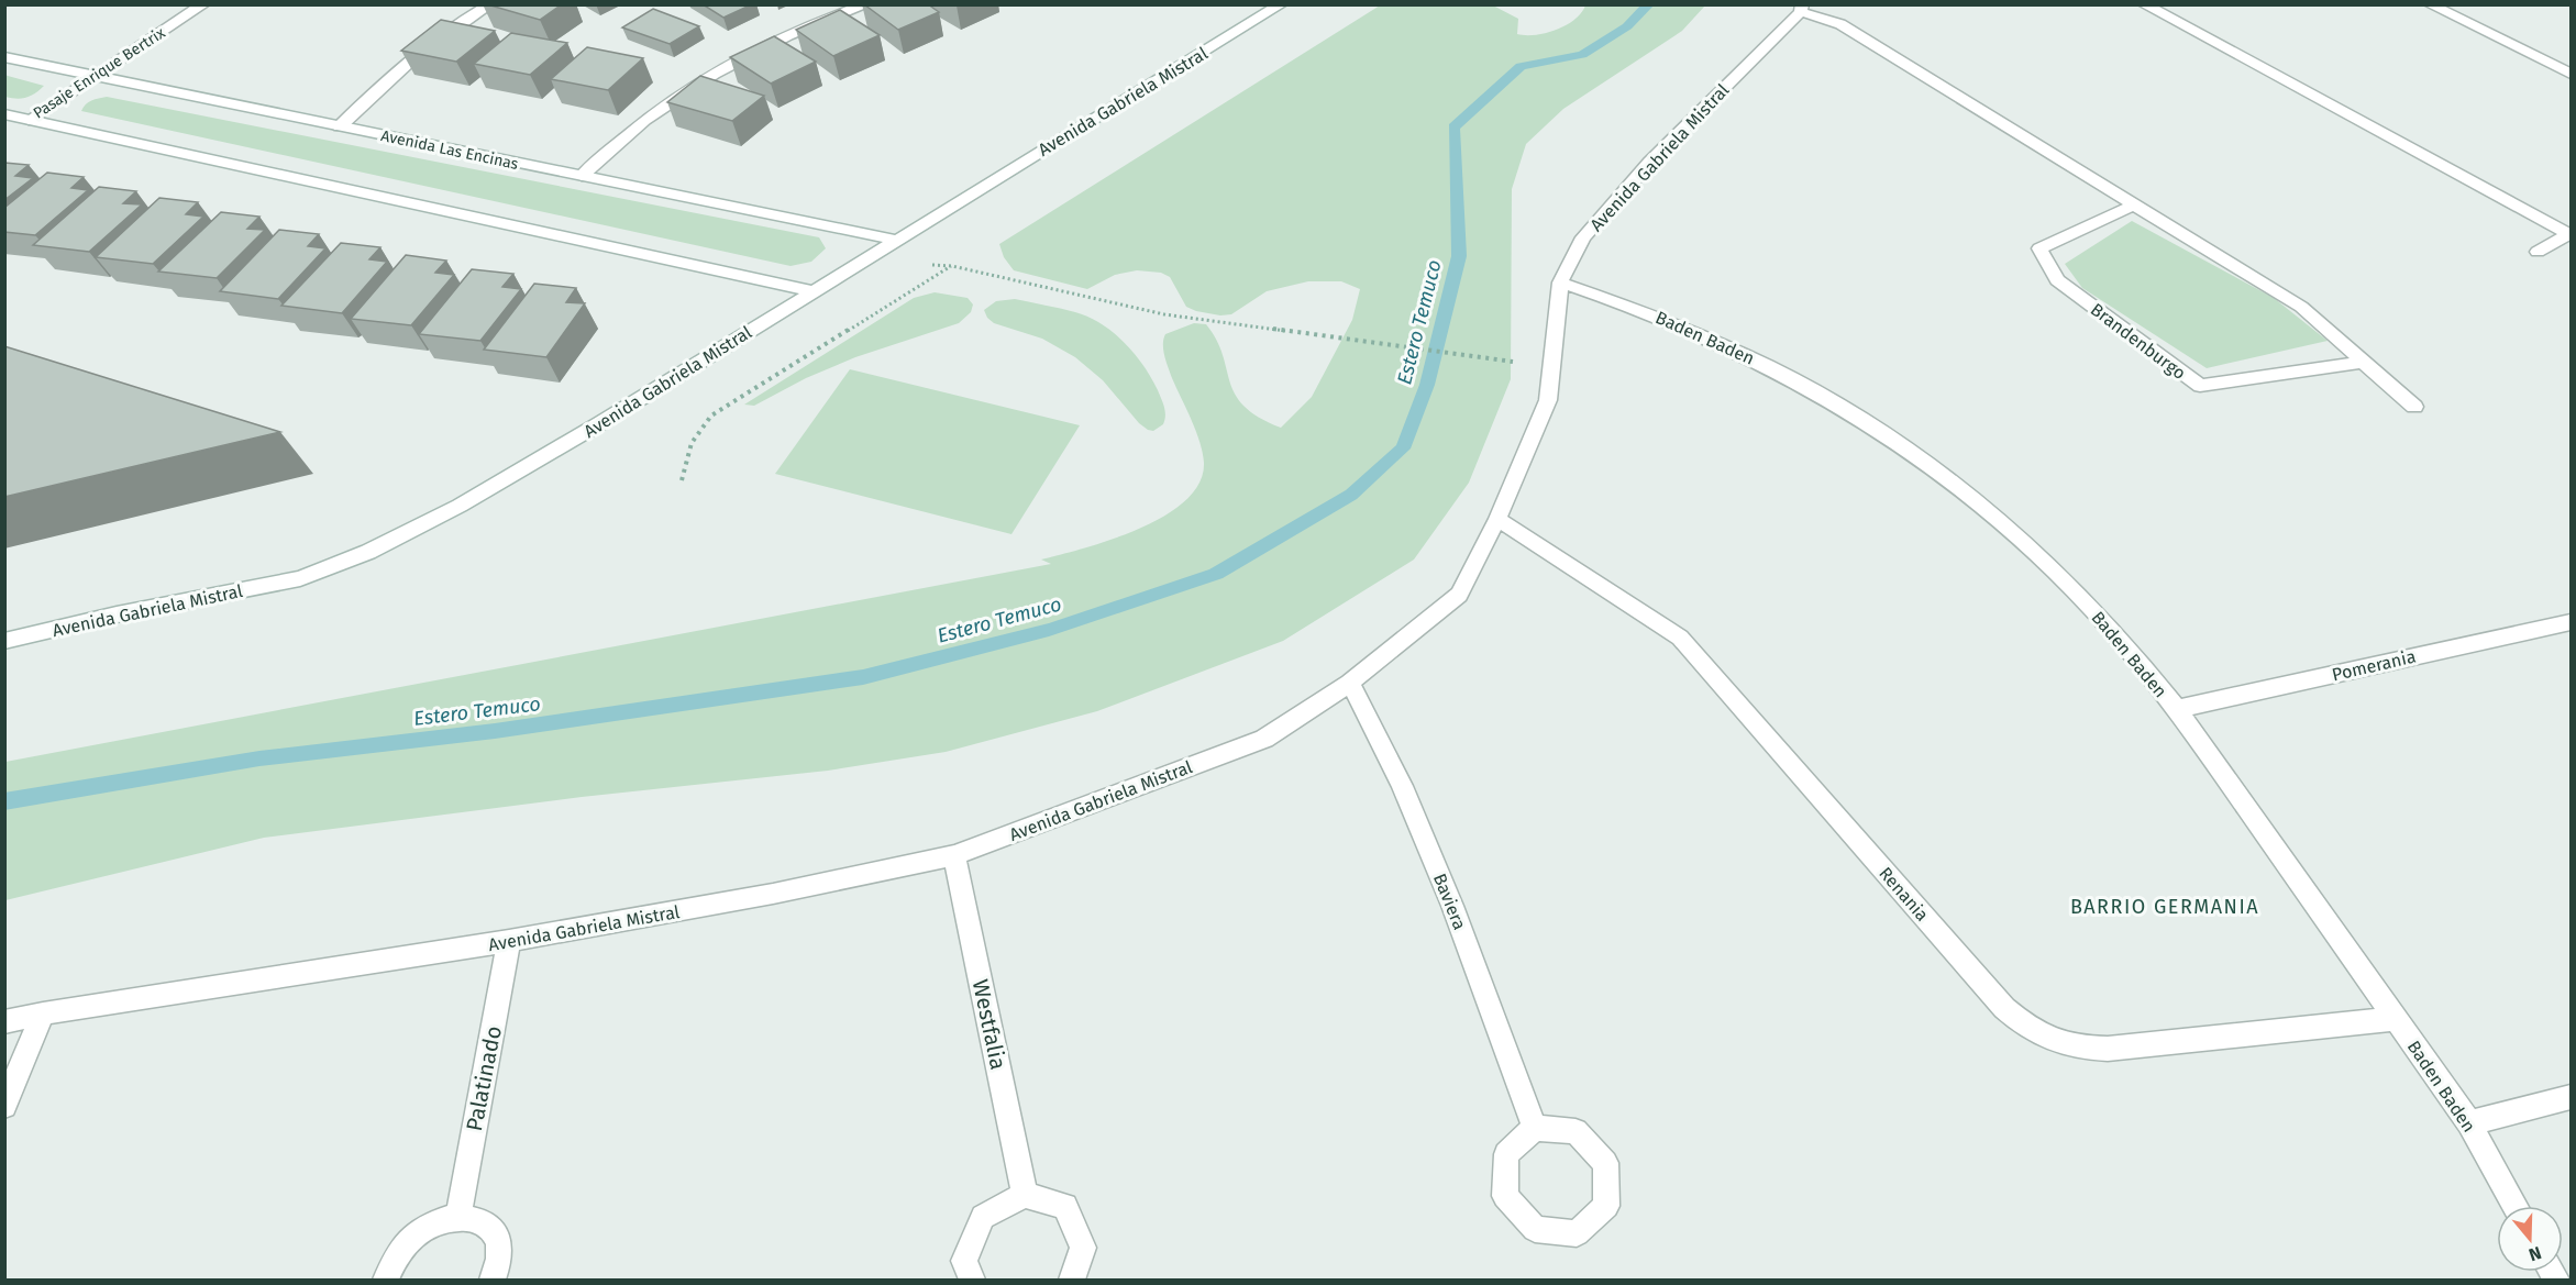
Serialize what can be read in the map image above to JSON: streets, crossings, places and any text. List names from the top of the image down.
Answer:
{
  "streets": {
    "street": [
      "Pasaje Enrique Bertrix",
      "Avenida Gabriela Mistral",
      "Avenida Las Encinas",
      "Baden Baden",
      "Brandenburgo",
      "Pomerania",
      "Renania",
      "Baviera",
      "Westfalia",
      "Palatinado"
    ]
  },
  "crossings": [
    ["Pasaje Enrique Bertrix", "Avenida Las Encinas"],
    ["Avenida Gabriela Mistral", "Avenida Las Encinas"],
    ["Avenida Gabriela Mistral", "Baden Baden"],
    ["Avenida Gabriela Mistral", "Renania"],
    ["Avenida Gabriela Mistral", "Baviera"],
    ["Avenida Gabriela Mistral", "Westfalia"],
    ["Avenida Gabriela Mistral", "Palatinado"],
    ["Baden Baden", "Pomerania"],
    ["Baden Baden", "Renania"]
  ],
  "districts": ["BARRIO GERMANIA"],
  "water": ["Estero Temuco"],
  "north": "bottom"
}
